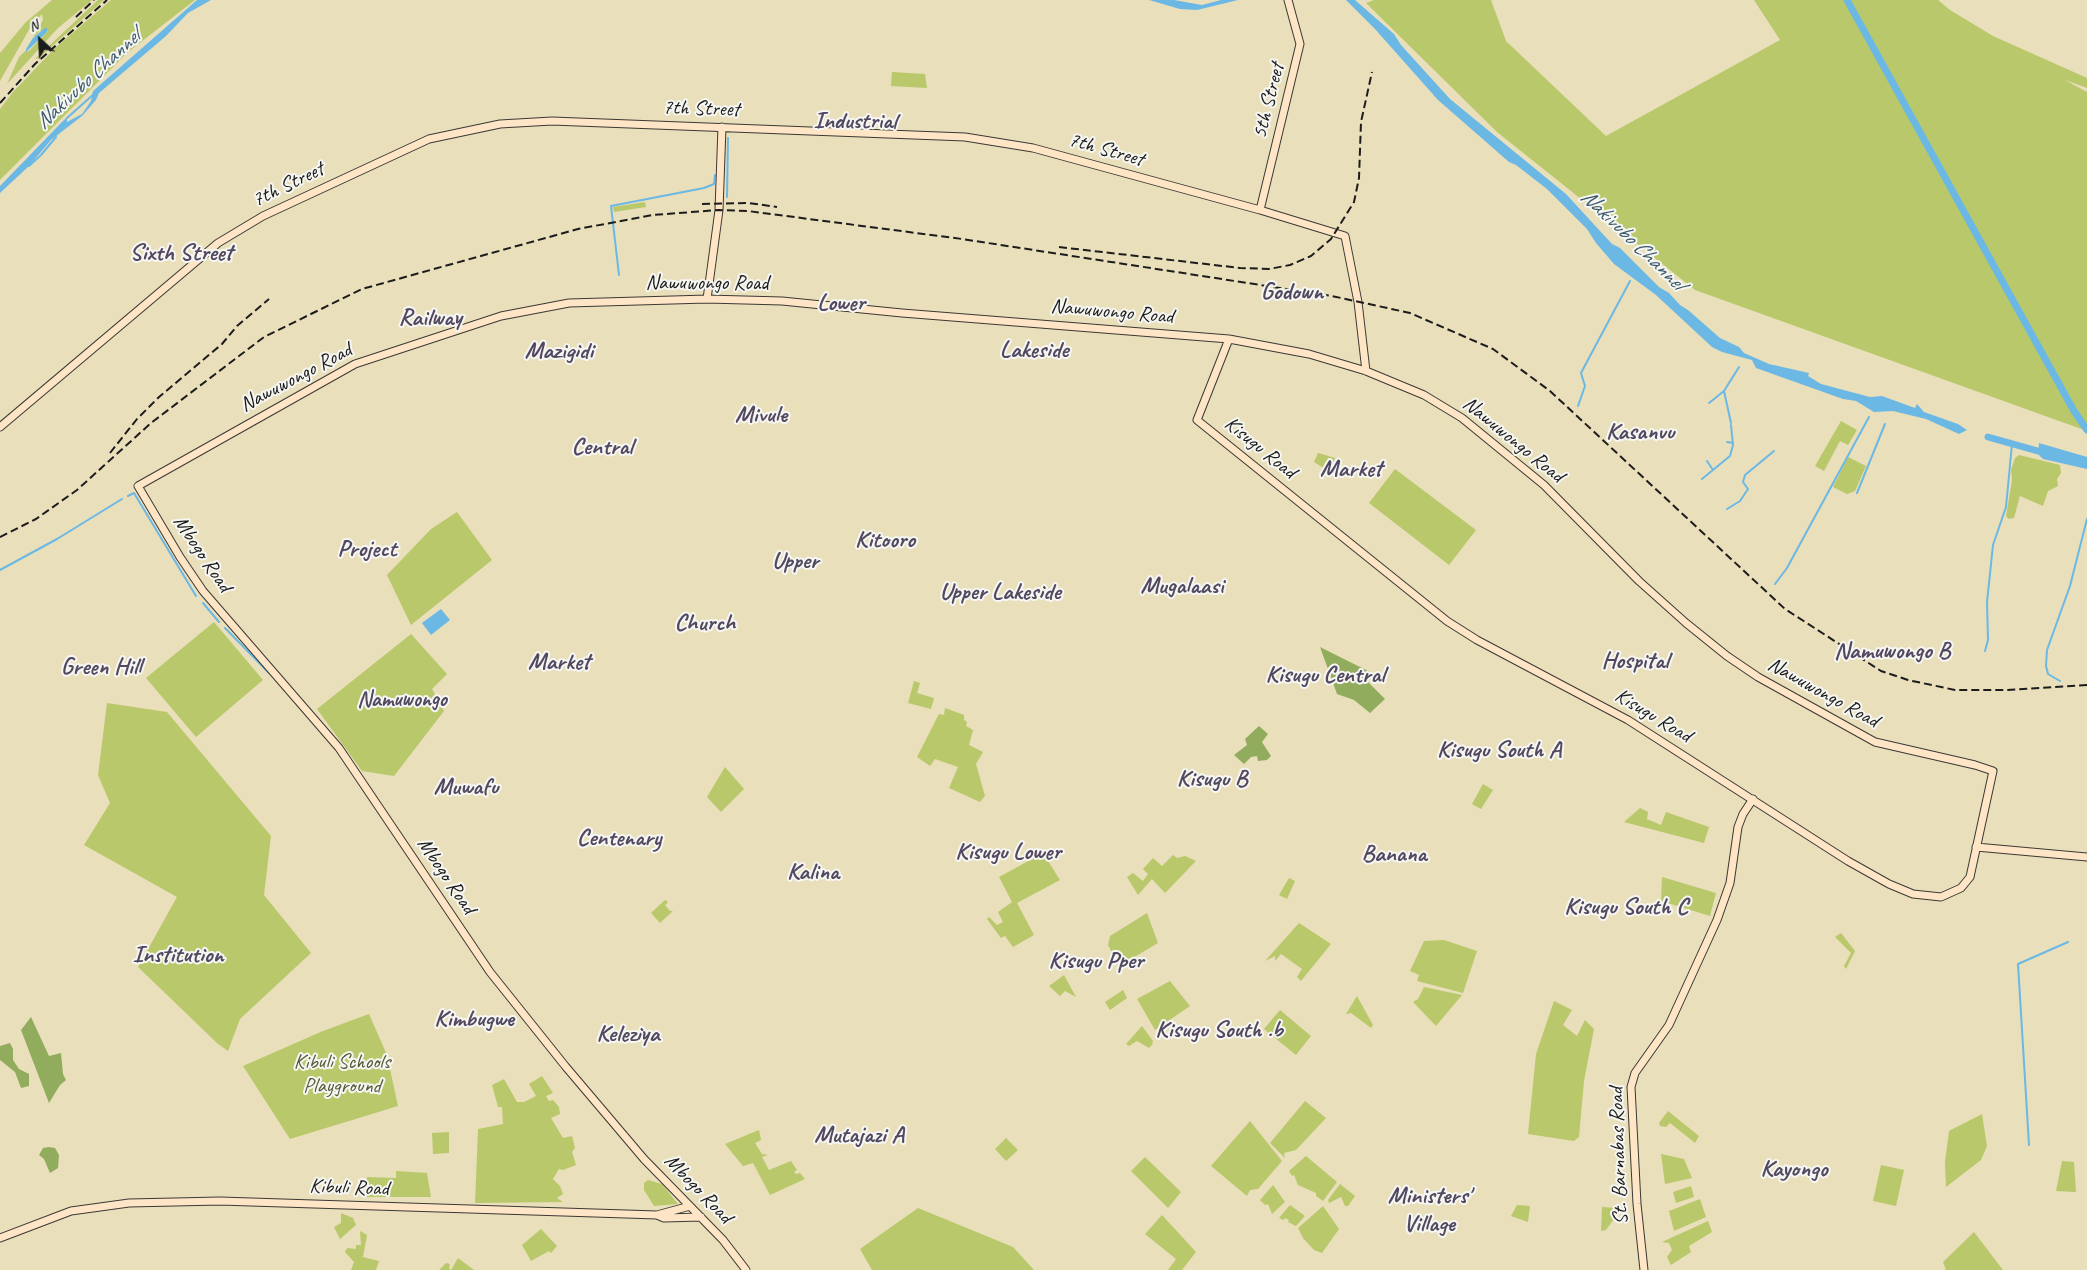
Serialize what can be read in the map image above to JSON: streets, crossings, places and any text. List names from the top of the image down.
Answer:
{
  "streets": {
    "street": [
      "5th Street",
      "7th Street",
      "Nawuwongo Road",
      "Kisugu Road",
      "Mbogo Road",
      "St. Barnabas Road",
      "Kibuli Road"
    ]
  },
  "crossings": [
    ["5th Street", "7th Street"],
    ["7th Street", "Nawuwongo Road"],
    ["Nawuwongo Road", "Kisugu Road"],
    ["Nawuwongo Road", "Mbogo Road"],
    ["Kisugu Road", "St. Barnabas Road"],
    ["Mbogo Road", "Kibuli Road"]
  ],
  "districts": [
    "Industrial",
    "Sixth Street",
    "Godown",
    "Lower",
    "Railway",
    "Lakeside",
    "Mazigidi",
    "Mivule",
    "Kasanvu",
    "Central",
    "Market",
    "Kitooro",
    "Project",
    "Upper",
    "Mugalaasi",
    "Upper Lakeside",
    "Church",
    "Namuwongo B",
    "Hospital",
    "Market",
    "Green Hill",
    "Kisugu Central",
    "Namuwongo",
    "Kisugu South A",
    "Kisugu B",
    "Muwafu",
    "Centenary",
    "Kisugu Lower",
    "Banana",
    "Kalina",
    "Kisugu South C",
    "Institution",
    "Kisugu Pper",
    "Kimbugwe",
    "Kisugu South .b",
    "Keleziya",
    "Mutajazi A",
    "Kayongo",
    "Ministers' Village"
  ],
  "water": ["Nakivubo Channel"],
  "parks": ["Kibuli Schools Playground"],
  "north": "top left"
}
